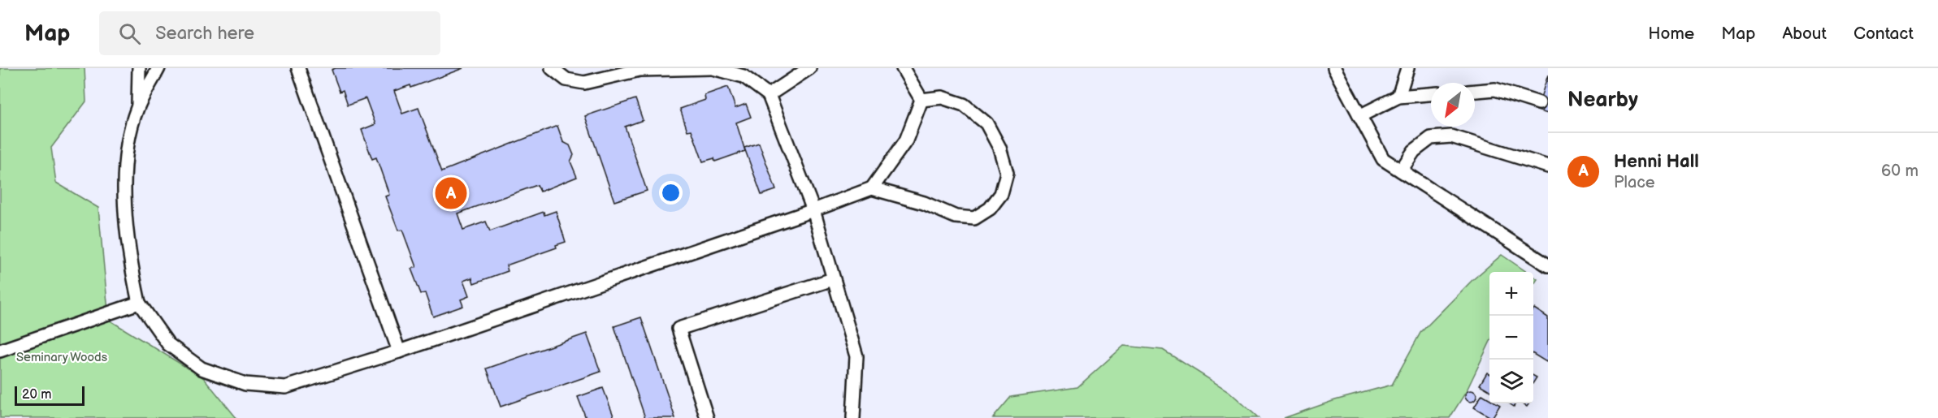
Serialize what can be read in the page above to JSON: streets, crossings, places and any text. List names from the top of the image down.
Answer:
{
  "parks": ["Seminary Woods"],
  "scale_bar": "20 m",
  "north": "bottom left",
  "page": {
    "header": "Map",
    "search": "Search here",
    "nav": [
      "Home",
      "Map",
      "About",
      "Contact"
    ],
    "heading": "Nearby",
    "list": [
      {
        "mark": "A",
        "name": "Henni Hall",
        "note": "Place",
        "value": "60 m"
      }
    ],
    "pins": "A",
    "map_buttons": ["+", "−"],
    "scale": "20 m"
  }
}
